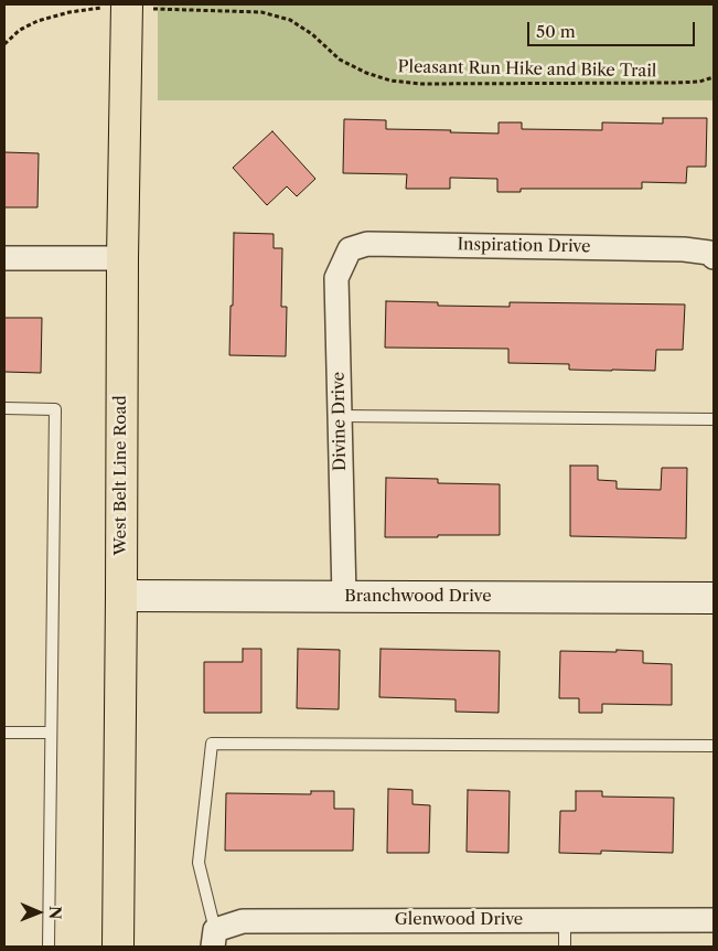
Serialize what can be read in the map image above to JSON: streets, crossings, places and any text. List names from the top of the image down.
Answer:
{
  "streets": {
    "main road": ["West Belt Line Road"],
    "street": [
      "Inspiration Drive",
      "Divine Drive",
      "Branchwood Drive",
      "Glenwood Drive"
    ],
    "path": ["Pleasant Run Hike and Bike Trail"]
  },
  "crossings": [
    ["Pleasant Run Hike and Bike Trail", "West Belt Line Road"],
    ["Inspiration Drive", "Divine Drive"],
    ["Divine Drive", "Branchwood Drive"],
    ["West Belt Line Road", "Branchwood Drive"]
  ],
  "scale_bar": "50 m",
  "north": "right"
}
